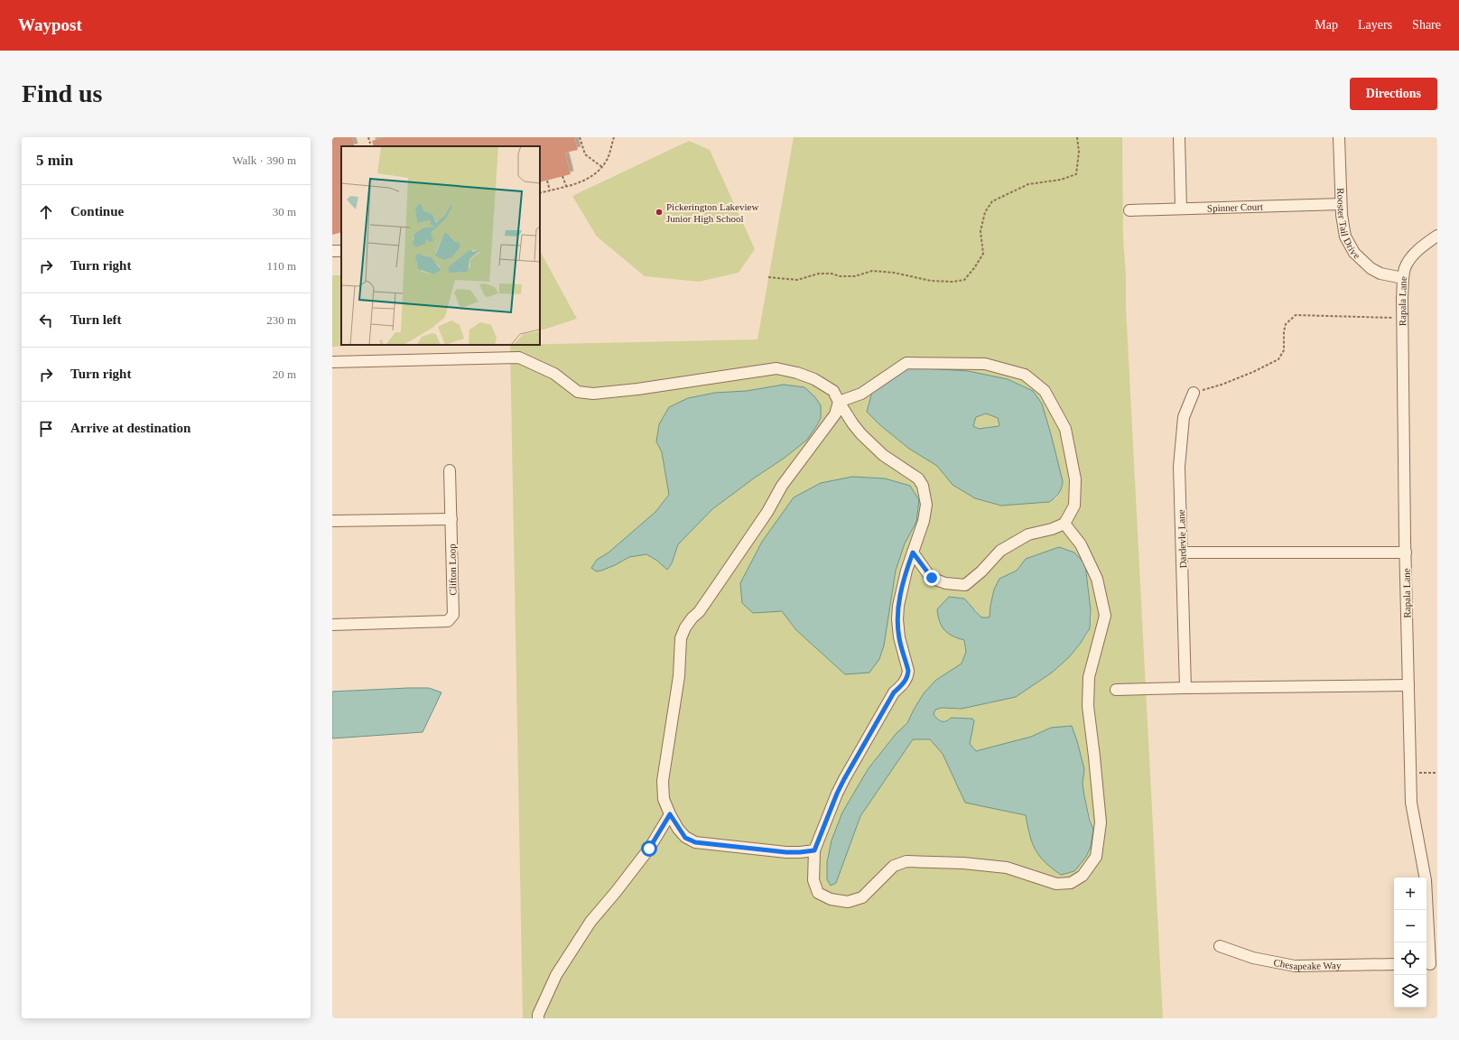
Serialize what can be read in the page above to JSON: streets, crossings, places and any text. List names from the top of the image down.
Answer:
{
  "streets": {
    "street": [
      "Spinner Court",
      "Rooster Tail Drive",
      "Rapala Lane",
      "Dardevle Lane",
      "Clifton Loop",
      "Chesapeake Way"
    ]
  },
  "crossings": [
    ["Spinner Court", "Rooster Tail Drive"],
    ["Rooster Tail Drive", "Rapala Lane"]
  ],
  "places": ["Pickerington Lakeview Junior High School"],
  "page": {
    "header": "Waypost",
    "nav": ["Map", "Layers", "Share"],
    "buttons": "Directions",
    "title": "Find us",
    "heading": ["5 min", "Walk · 390 m"],
    "list": [
      ["Continue", "30 m"],
      ["Turn right", "110 m"],
      ["Turn left", "230 m"],
      ["Turn right", "20 m"],
      "Arrive at destination"
    ],
    "map_buttons": ["+", "−"]
  }
}
